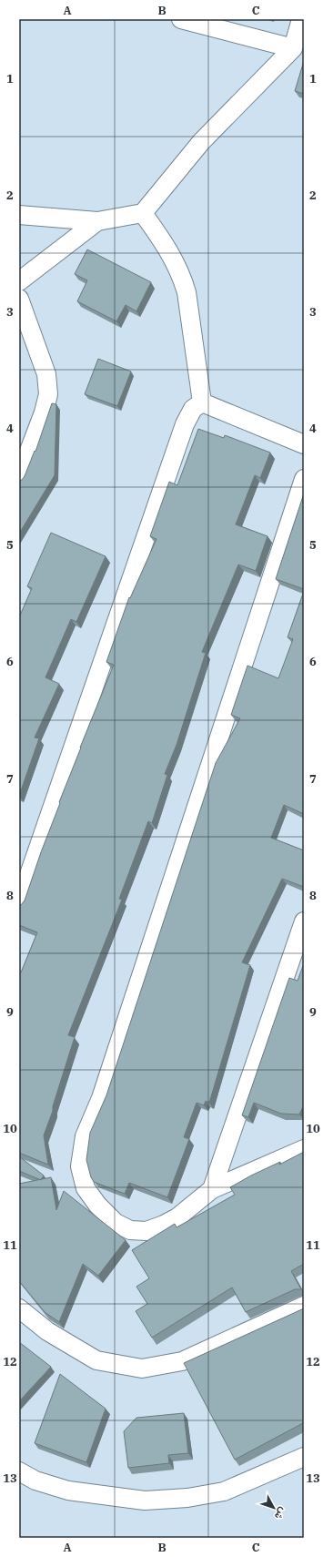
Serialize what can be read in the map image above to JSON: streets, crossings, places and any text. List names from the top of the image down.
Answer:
{
  "north": "bottom right",
  "grid": {
    "columns": ["A", "B", "C"],
    "rows": [
      "1",
      "2",
      "3",
      "4",
      "5",
      "6",
      "7",
      "8",
      "9",
      "10",
      "11",
      "12",
      "13"
    ]
  }
}
